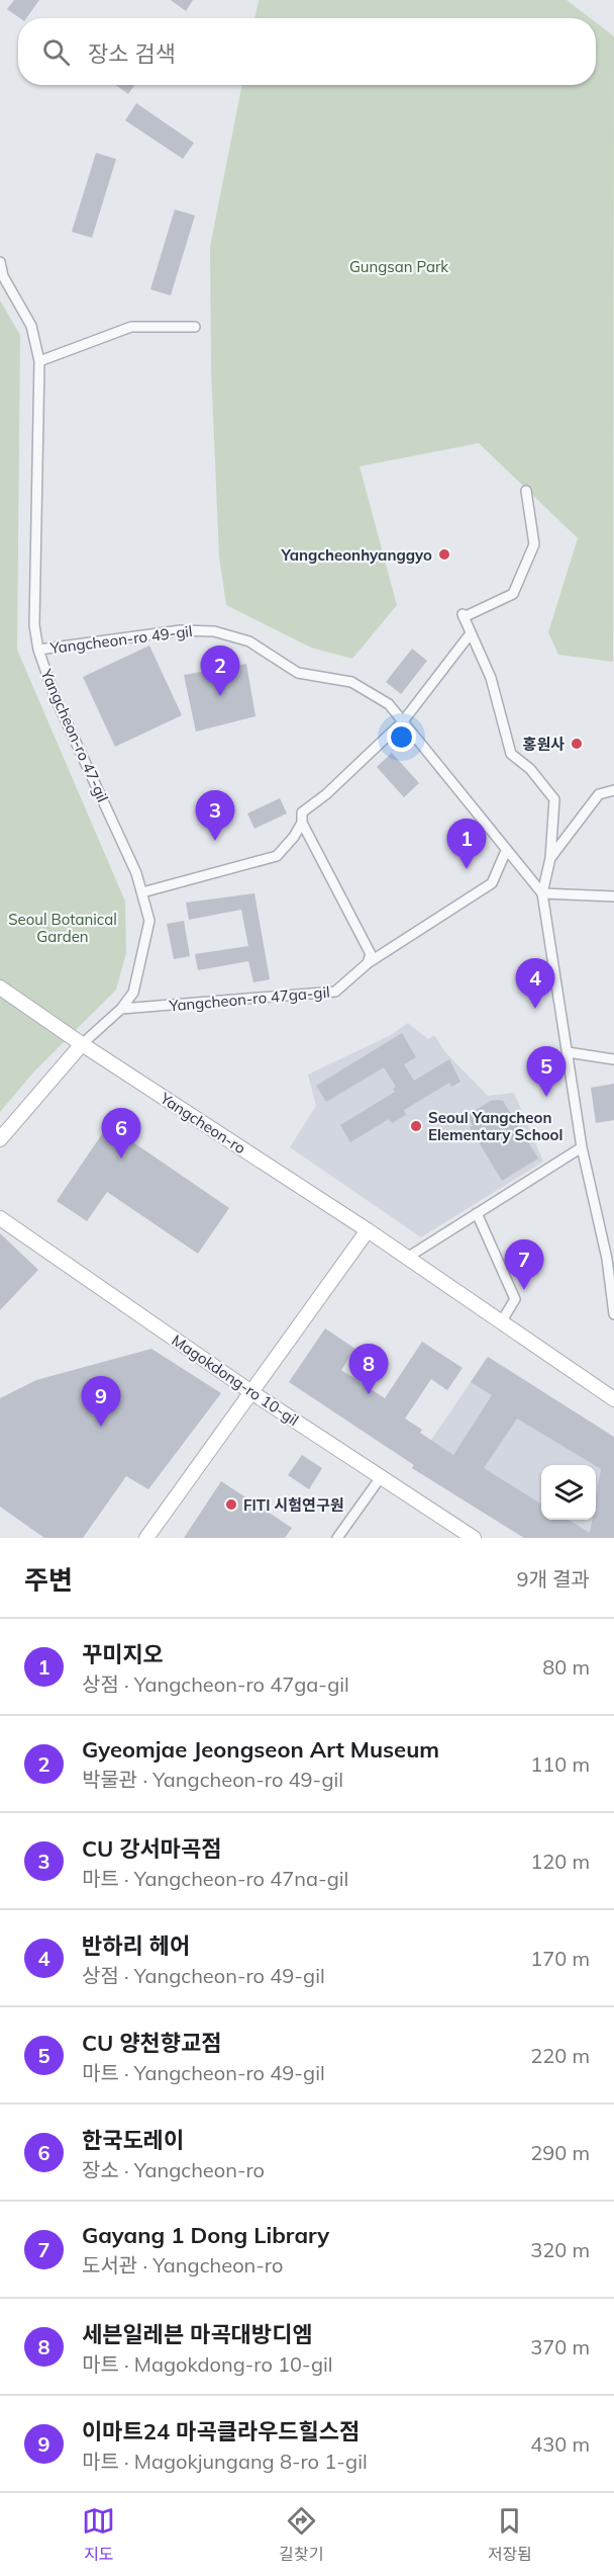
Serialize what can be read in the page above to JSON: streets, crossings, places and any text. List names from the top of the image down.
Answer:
{
  "streets": {
    "street": [
      "Yangcheon-ro 49-gil",
      "Yangcheon-ro 47-gil",
      "Yangcheon-ro 47ga-gil",
      "Yangcheon-ro",
      "Magokdong-ro 10-gil"
    ]
  },
  "crossings": [
    ["Yangcheon-ro 49-gil", "Yangcheon-ro 47-gil"],
    ["Yangcheon-ro 49-gil", "Yangcheon-ro 47ga-gil"],
    ["Yangcheon-ro 47-gil", "Yangcheon-ro 47ga-gil"],
    ["Yangcheon-ro 47-gil", "Yangcheon-ro"]
  ],
  "parks": ["Gungsan Park", "Seoul Botanical Garden"],
  "places": [
    "Yangcheonhyanggyo",
    "홍원사",
    "Seoul Yangcheon Elementary School",
    "FITI 시험연구원"
  ],
  "page": {
    "search": "장소 검색",
    "pins": [
      "2",
      "3",
      "1",
      "4",
      "5",
      "6",
      "7",
      "8",
      "9"
    ],
    "heading": ["주변", "9개 결과"],
    "list": [
      {
        "mark": "1",
        "name": "꾸미지오",
        "note": "상점 · Yangcheon-ro 47ga-gil",
        "value": "80 m"
      },
      {
        "mark": "2",
        "name": "Gyeomjae Jeongseon Art Museum",
        "note": "박물관 · Yangcheon-ro 49-gil",
        "value": "110 m"
      },
      {
        "mark": "3",
        "name": "CU 강서마곡점",
        "note": "마트 · Yangcheon-ro 47na-gil",
        "value": "120 m"
      },
      {
        "mark": "4",
        "name": "반하리 헤어",
        "note": "상점 · Yangcheon-ro 49-gil",
        "value": "170 m"
      },
      {
        "mark": "5",
        "name": "CU 양천향교점",
        "note": "마트 · Yangcheon-ro 49-gil",
        "value": "220 m"
      },
      {
        "mark": "6",
        "name": "한국도레이",
        "note": "장소 · Yangcheon-ro",
        "value": "290 m"
      },
      {
        "mark": "7",
        "name": "Gayang 1 Dong Library",
        "note": "도서관 · Yangcheon-ro",
        "value": "320 m"
      },
      {
        "mark": "8",
        "name": "세븐일레븐 마곡대방디엠",
        "note": "마트 · Magokdong-ro 10-gil",
        "value": "370 m"
      },
      {
        "mark": "9",
        "name": "이마트24 마곡클라우드힐스점",
        "note": "마트 · Magokjungang 8-ro 1-gil",
        "value": "430 m"
      }
    ],
    "nav": ["지도", "길찾기", "저장됨"]
  }
}
